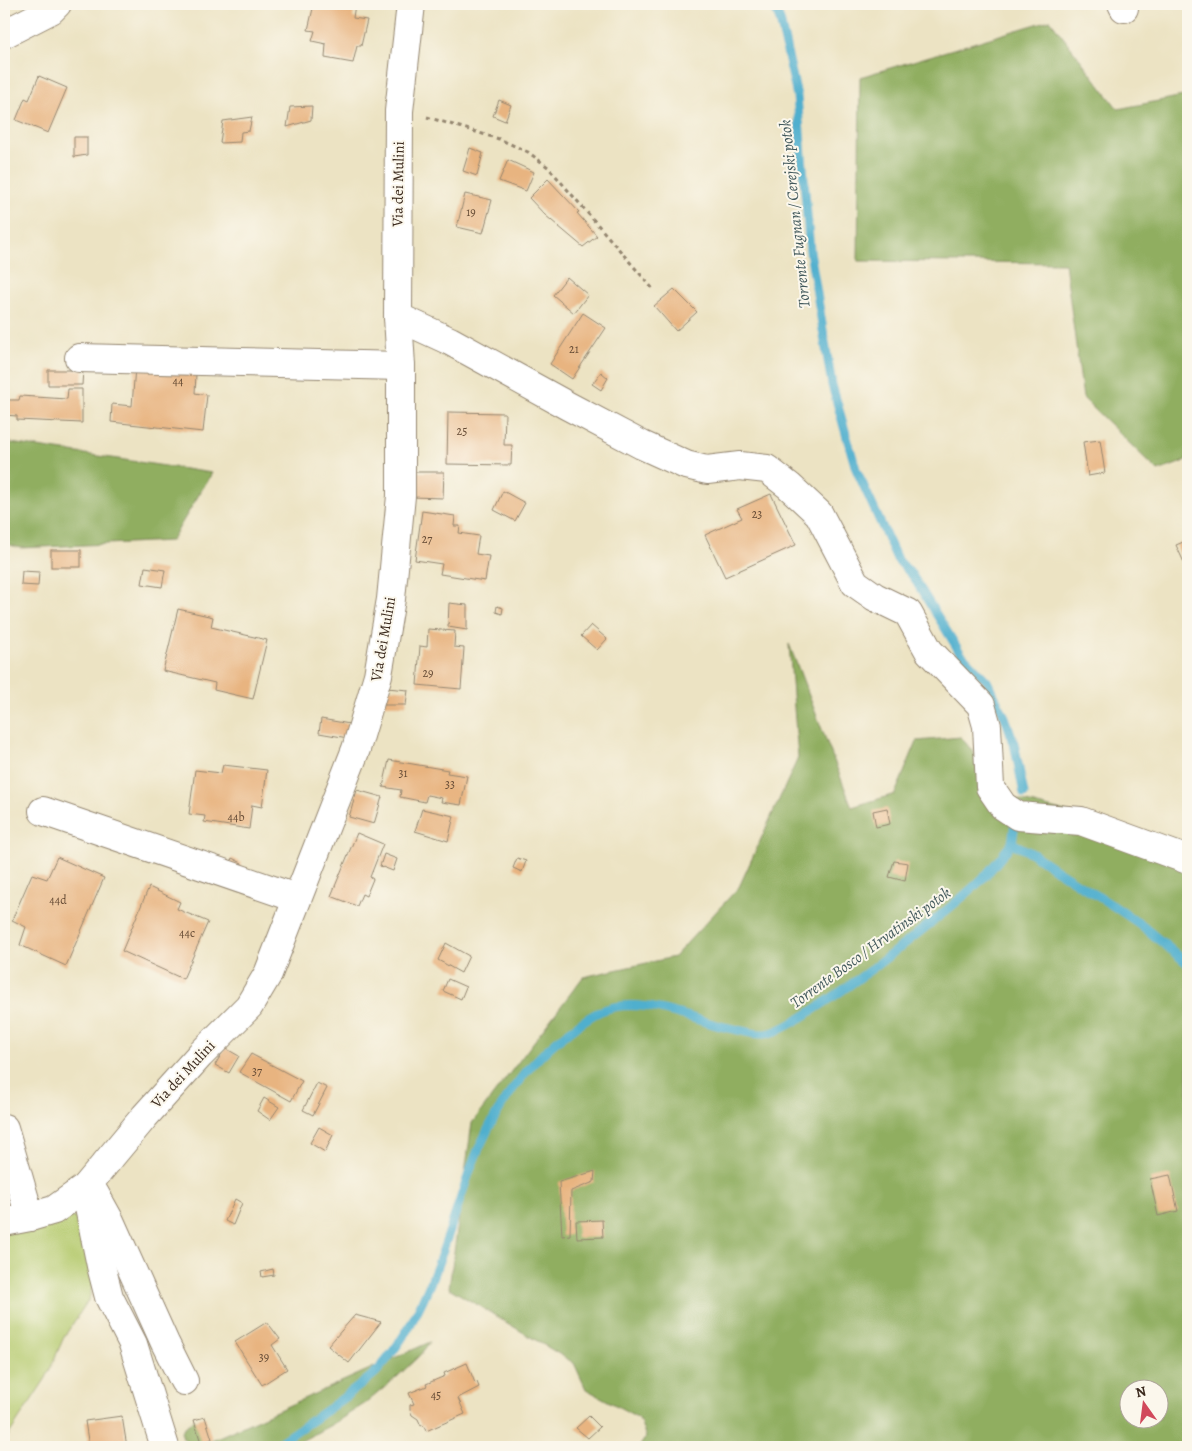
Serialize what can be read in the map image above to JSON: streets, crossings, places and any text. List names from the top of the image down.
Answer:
{
  "streets": {
    "street": ["Via dei Mulini"]
  },
  "water": ["Torrente Fugnan / Cerejski potok", "Torrente Bosco / Hrvatinski potok"],
  "house_numbers": [
    "19",
    "21",
    "44",
    "25",
    "23",
    "27",
    "29",
    "31",
    "33",
    "44b",
    "44d",
    "44c",
    "37",
    "39",
    "45"
  ],
  "north": "top"
}
